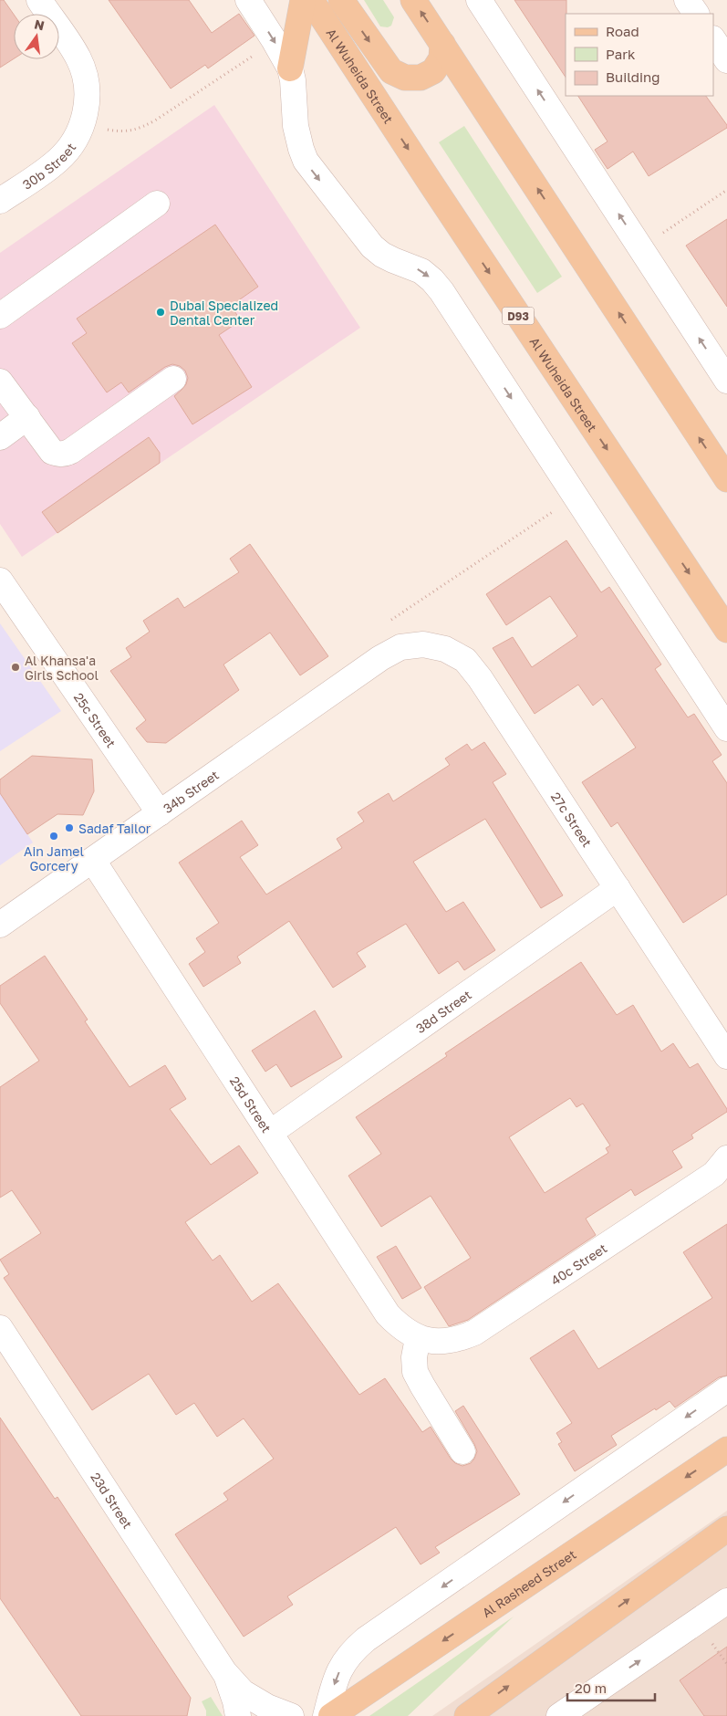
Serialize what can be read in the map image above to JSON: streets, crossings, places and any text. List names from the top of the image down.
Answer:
{
  "streets": {
    "main road": ["Al Wuheida Street", "D93", "Al Rasheed Street"],
    "street": [
      "30b Street",
      "25c Street",
      "34b Street",
      "27c Street",
      "38d Street",
      "25d Street",
      "40c Street",
      "23d Street"
    ]
  },
  "crossings": [
    ["25c Street", "34b Street"],
    ["34b Street", "27c Street"],
    ["34b Street", "25d Street"],
    ["27c Street", "38d Street"],
    ["38d Street", "25d Street"],
    ["25d Street", "40c Street"]
  ],
  "places": [
    "Dubai Specialized Dental Center",
    "Al Khansa'a Girls School",
    "Sadaf Tailor",
    "Ain Jamel Gorcery"
  ],
  "legend": ["Road", "Park", "Building"],
  "scale_bar": "20 m",
  "north": "top"
}
